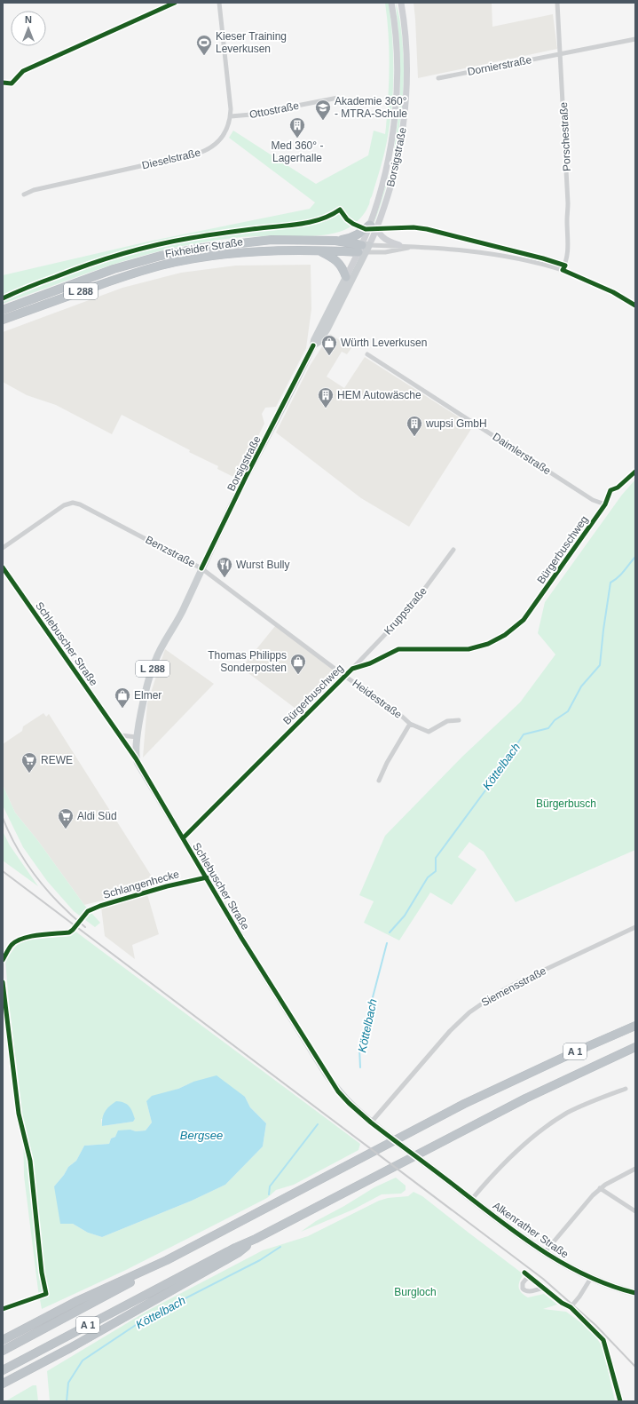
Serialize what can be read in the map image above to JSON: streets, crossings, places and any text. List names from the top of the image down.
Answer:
{
  "streets": {
    "highway": ["Fixheider Straße", "L 288", "A 1"],
    "main road": ["Borsigstraße", "Schlebuscher Straße", "Alkenrather Straße"],
    "street": [
      "Dornierstraße",
      "Ottostraße",
      "Porschestraße",
      "Dieselstraße",
      "Daimlerstraße",
      "Bürgerbuschweg",
      "Benzstraße",
      "Kruppstraße",
      "Heidestraße",
      "Schlangenhecke",
      "Siemensstraße"
    ]
  },
  "crossings": [
    ["Dornierstraße", "Porschestraße"],
    ["Ottostraße", "Dieselstraße"],
    ["Porschestraße", "Fixheider Straße"],
    ["Borsigstraße", "L 288"],
    ["Borsigstraße", "Benzstraße"],
    ["Borsigstraße", "Schlebuscher Straße"],
    ["Fixheider Straße", "L 288"],
    ["Daimlerstraße", "Bürgerbuschweg"],
    ["Bürgerbuschweg", "Benzstraße"],
    ["Bürgerbuschweg", "Kruppstraße"],
    ["Bürgerbuschweg", "Schlebuscher Straße"],
    ["Bürgerbuschweg", "Heidestraße"],
    ["Benzstraße", "Heidestraße"],
    ["Schlebuscher Straße", "Schlangenhecke"],
    ["Schlebuscher Straße", "Siemensstraße"],
    ["Schlebuscher Straße", "Alkenrather Straße"]
  ],
  "water": ["Köttelbach", "Bergsee"],
  "parks": ["Bürgerbusch", "Burgloch"],
  "places": {
    "sports": ["Kieser Training Leverkusen"],
    "school or university": ["Akademie 360° - MTRA-Schule"],
    "building": ["Med 360° - Lagerhalle", "HEM Autowäsche", "wupsi GmbH"],
    "shop": ["Würth Leverkusen", "Thomas Philipps Sonderposten", "Elmer"],
    "restaurant": ["Wurst Bully"],
    "supermarket": ["REWE", "Aldi Süd"]
  },
  "north": "top"
}
